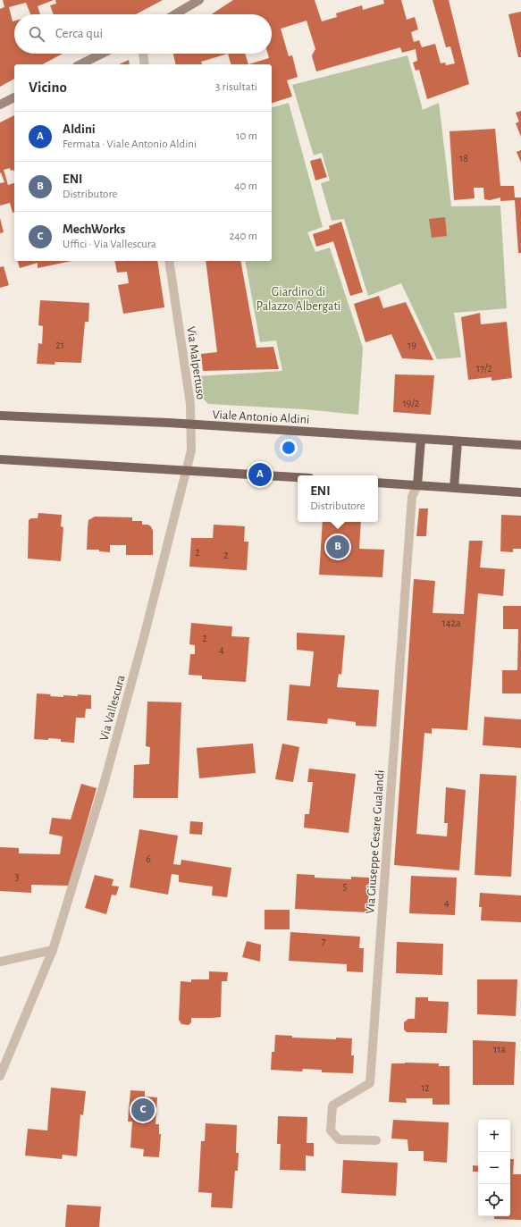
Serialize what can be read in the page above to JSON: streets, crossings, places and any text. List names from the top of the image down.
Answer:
{
  "streets": {
    "main road": ["Viale Antonio Aldini"],
    "street": ["Via Malpertuso", "Via Vallescura", "Via Giuseppe Cesare Gualandi"]
  },
  "crossings": [
    ["Via Malpertuso", "Viale Antonio Aldini"],
    ["Via Malpertuso", "Via Vallescura"]
  ],
  "parks": ["Giardino di Palazzo Albergati"],
  "house_numbers": [
    "18",
    "21",
    "19",
    "17/2",
    "19/2",
    "2",
    "2",
    "142a",
    "2",
    "4",
    "6",
    "3",
    "5",
    "4",
    "7",
    "11a",
    "12"
  ],
  "page": {
    "search": "Cerca qui",
    "heading": ["Vicino", "3 risultati"],
    "list": [
      {
        "mark": "A",
        "name": "Aldini",
        "note": "Fermata · Viale Antonio Aldini",
        "value": "10 m"
      },
      {
        "mark": "B",
        "name": "ENI",
        "note": "Distributore",
        "value": "40 m"
      },
      {
        "mark": "C",
        "name": "MechWorks",
        "note": "Uffici · Via Vallescura",
        "value": "240 m"
      }
    ],
    "pins": ["A", "B", "C"],
    "popup": ["ENI", "Distributore"],
    "map_buttons": ["+", "−"]
  }
}
